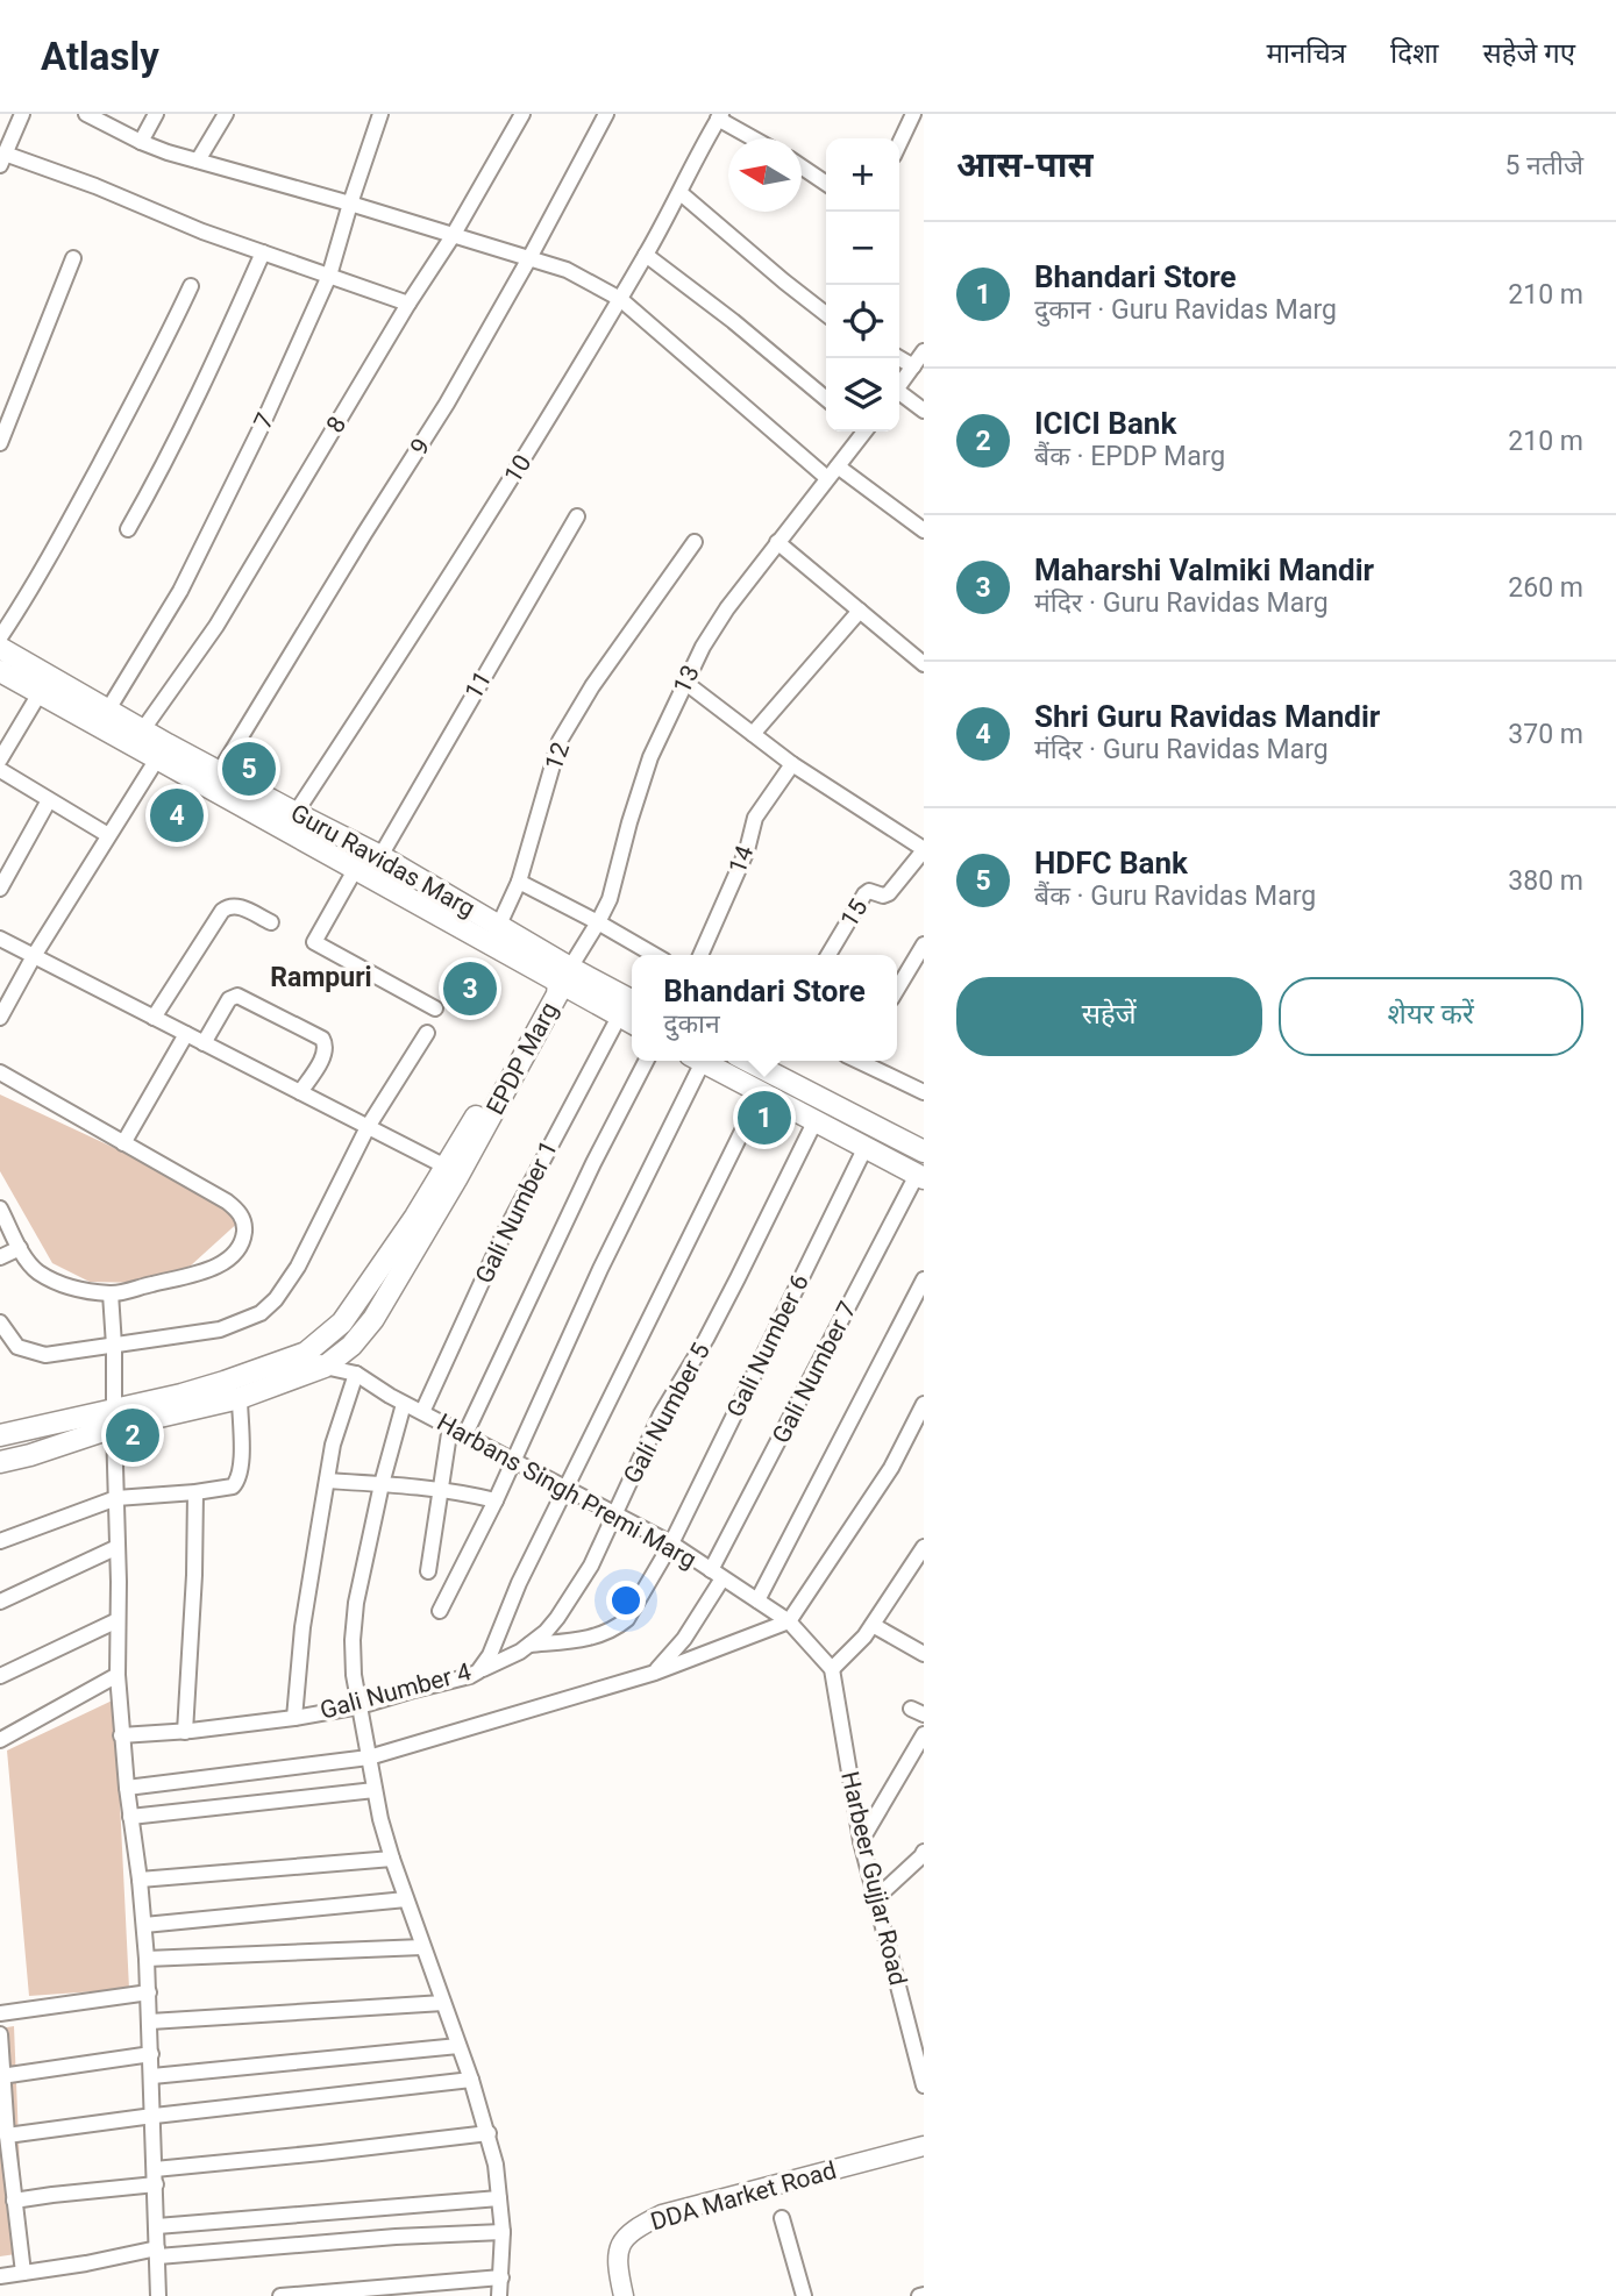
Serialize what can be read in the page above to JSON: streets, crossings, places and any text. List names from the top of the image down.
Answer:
{
  "streets": {
    "main road": ["Guru Ravidas Marg", "EPDP Marg"],
    "street": [
      "7",
      "8",
      "9",
      "10",
      "13",
      "11",
      "12",
      "14",
      "15",
      "Gali Number 1",
      "Gali Number 6",
      "Gali Number 7",
      "Gali Number 5",
      "Harbans Singh Premi Marg",
      "Gali Number 4",
      "Harbeer Gujjar Road",
      "DDA Market Road"
    ]
  },
  "crossings": [
    ["7", "Guru Ravidas Marg"],
    ["8", "Guru Ravidas Marg"],
    ["9", "Guru Ravidas Marg"],
    ["10", "Guru Ravidas Marg"],
    ["13", "Guru Ravidas Marg"],
    ["13", "EPDP Marg"],
    ["11", "Guru Ravidas Marg"],
    ["12", "Guru Ravidas Marg"],
    ["Guru Ravidas Marg", "EPDP Marg"],
    ["Guru Ravidas Marg", "Gali Number 1"],
    ["EPDP Marg", "Harbans Singh Premi Marg"],
    ["Gali Number 1", "Harbans Singh Premi Marg"],
    ["Gali Number 6", "Gali Number 5"],
    ["Gali Number 6", "Harbans Singh Premi Marg"],
    ["Gali Number 7", "Harbans Singh Premi Marg"],
    ["Gali Number 5", "Harbans Singh Premi Marg"],
    ["Gali Number 5", "Gali Number 4"],
    ["Harbans Singh Premi Marg", "Gali Number 4"],
    ["Harbans Singh Premi Marg", "Harbeer Gujjar Road"]
  ],
  "districts": ["Rampuri"],
  "north": "left",
  "page": {
    "header": "Atlasly",
    "nav": ["मानचित्र", "दिशा", "सहेजे गए"],
    "heading": ["आस-पास", "5 नतीजे"],
    "map_buttons": ["+", "−"],
    "list": [
      {
        "mark": "1",
        "name": "Bhandari Store",
        "note": "दुकान · Guru Ravidas Marg",
        "value": "210 m"
      },
      {
        "mark": "2",
        "name": "ICICI Bank",
        "note": "बैंक · EPDP Marg",
        "value": "210 m"
      },
      {
        "mark": "3",
        "name": "Maharshi Valmiki Mandir",
        "note": "मंदिर · Guru Ravidas Marg",
        "value": "260 m"
      },
      {
        "mark": "4",
        "name": "Shri Guru Ravidas Mandir",
        "note": "मंदिर · Guru Ravidas Marg",
        "value": "370 m"
      },
      {
        "mark": "5",
        "name": "HDFC Bank",
        "note": "बैंक · Guru Ravidas Marg",
        "value": "380 m"
      }
    ],
    "pins": [
      "5",
      "4",
      "3",
      "1",
      "2"
    ],
    "buttons": ["सहेजें", "शेयर करें"],
    "popup": ["Bhandari Store", "दुकान"]
  }
}
